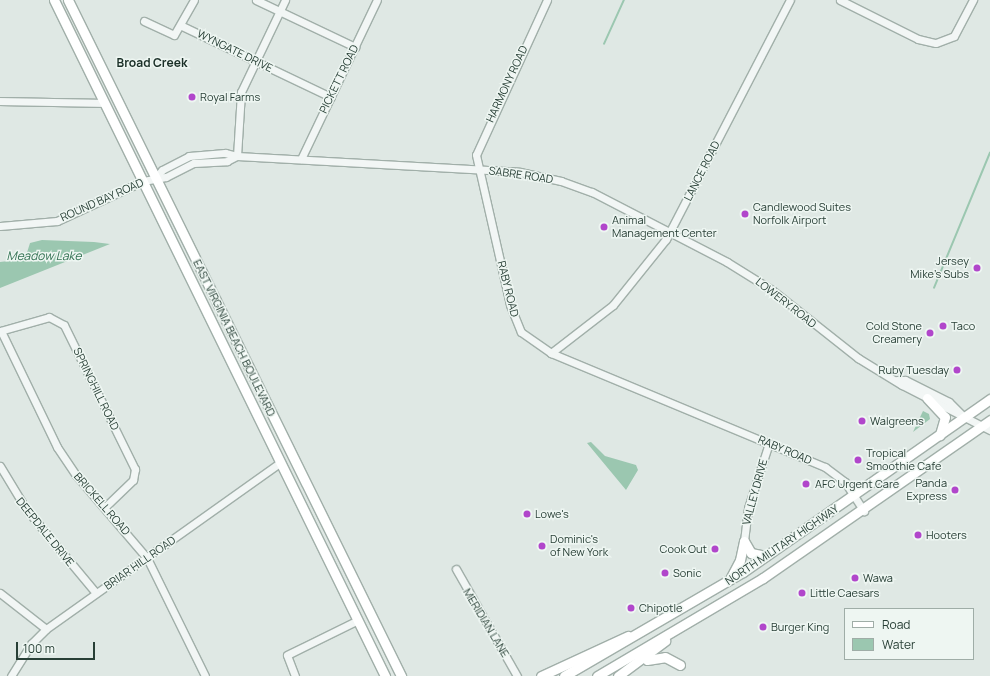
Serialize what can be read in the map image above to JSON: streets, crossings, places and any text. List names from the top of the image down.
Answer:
{
  "streets": {
    "main road": ["EAST VIRGINIA BEACH BOULEVARD", "NORTH MILITARY HIGHWAY"],
    "street": [
      "WYNGATE DRIVE",
      "PICKETT ROAD",
      "HARMONY ROAD",
      "LANCE ROAD",
      "SABRE ROAD",
      "ROUND BAY ROAD",
      "RABY ROAD",
      "LOWERY ROAD",
      "SPRINGHILL ROAD",
      "VALLEY DRIVE",
      "BRICKELL ROAD",
      "DEEPDALE DRIVE",
      "BRIAR HILL ROAD",
      "MERIDIAN LANE"
    ]
  },
  "crossings": [
    ["WYNGATE DRIVE", "PICKETT ROAD"],
    ["HARMONY ROAD", "SABRE ROAD"],
    ["HARMONY ROAD", "RABY ROAD"],
    ["LANCE ROAD", "SABRE ROAD"],
    ["LANCE ROAD", "RABY ROAD"],
    ["LANCE ROAD", "LOWERY ROAD"],
    ["SABRE ROAD", "RABY ROAD"],
    ["SABRE ROAD", "LOWERY ROAD"],
    ["ROUND BAY ROAD", "EAST VIRGINIA BEACH BOULEVARD"],
    ["RABY ROAD", "VALLEY DRIVE"],
    ["RABY ROAD", "NORTH MILITARY HIGHWAY"],
    ["LOWERY ROAD", "NORTH MILITARY HIGHWAY"],
    ["EAST VIRGINIA BEACH BOULEVARD", "BRIAR HILL ROAD"],
    ["SPRINGHILL ROAD", "BRICKELL ROAD"],
    ["BRICKELL ROAD", "BRIAR HILL ROAD"],
    ["DEEPDALE DRIVE", "BRIAR HILL ROAD"]
  ],
  "districts": ["Broad Creek"],
  "water": ["Meadow Lake"],
  "places": [
    "Royal Farms",
    "Candlewood Suites Norfolk Airport",
    "Animal Management Center",
    "Jersey Mike's Subs",
    "Taco",
    "Cold Stone Creamery",
    "Ruby Tuesday",
    "Walgreens",
    "Tropical Smoothie Cafe",
    "AFC Urgent Care",
    "Panda Express",
    "Lowe's",
    "Hooters",
    "Dominic's of New York",
    "Cook Out",
    "Sonic",
    "Wawa",
    "Little Caesars",
    "Chipotle",
    "Burger King"
  ],
  "legend": ["Road", "Water"],
  "scale_bar": "100 m"
}
